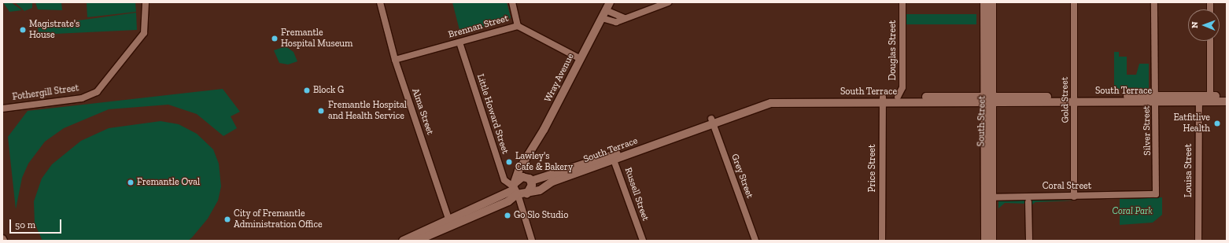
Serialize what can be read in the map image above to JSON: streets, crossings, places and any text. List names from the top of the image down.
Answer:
{
  "streets": {
    "main road": ["South Street"],
    "street": [
      "Brennan Street",
      "Douglas Street",
      "Wray Avenue",
      "South Terrace",
      "Fothergill Street",
      "Gold Street",
      "Alma Street",
      "Little Howard Street",
      "Silver Street",
      "Price Street",
      "Louisa Street",
      "Grey Street",
      "Coral Street",
      "Russell Street"
    ]
  },
  "crossings": [
    ["Brennan Street", "Wray Avenue"],
    ["Brennan Street", "Alma Street"],
    ["Brennan Street", "Little Howard Street"],
    ["Douglas Street", "South Terrace"],
    ["Wray Avenue", "South Terrace"],
    ["Wray Avenue", "Little Howard Street"],
    ["South Terrace", "Gold Street"],
    ["South Terrace", "Little Howard Street"],
    ["South Terrace", "South Street"],
    ["South Terrace", "Silver Street"],
    ["South Terrace", "Price Street"],
    ["South Terrace", "Louisa Street"],
    ["South Terrace", "Grey Street"],
    ["South Terrace", "Russell Street"],
    ["Gold Street", "Coral Street"],
    ["South Street", "Coral Street"],
    ["Silver Street", "Coral Street"]
  ],
  "parks": ["Coral Park"],
  "places": [
    "Magistrate's House",
    "Fremantle Hospital Museum",
    "Block G",
    "Fremantle Hospital and Health Service",
    "Eatfitlive Health",
    "Lawley's Cafe & Bakery",
    "Fremantle Oval",
    "Go Slo Studio",
    "City of Fremantle Administration Office"
  ],
  "scale_bar": "50 m",
  "north": "left"
}
